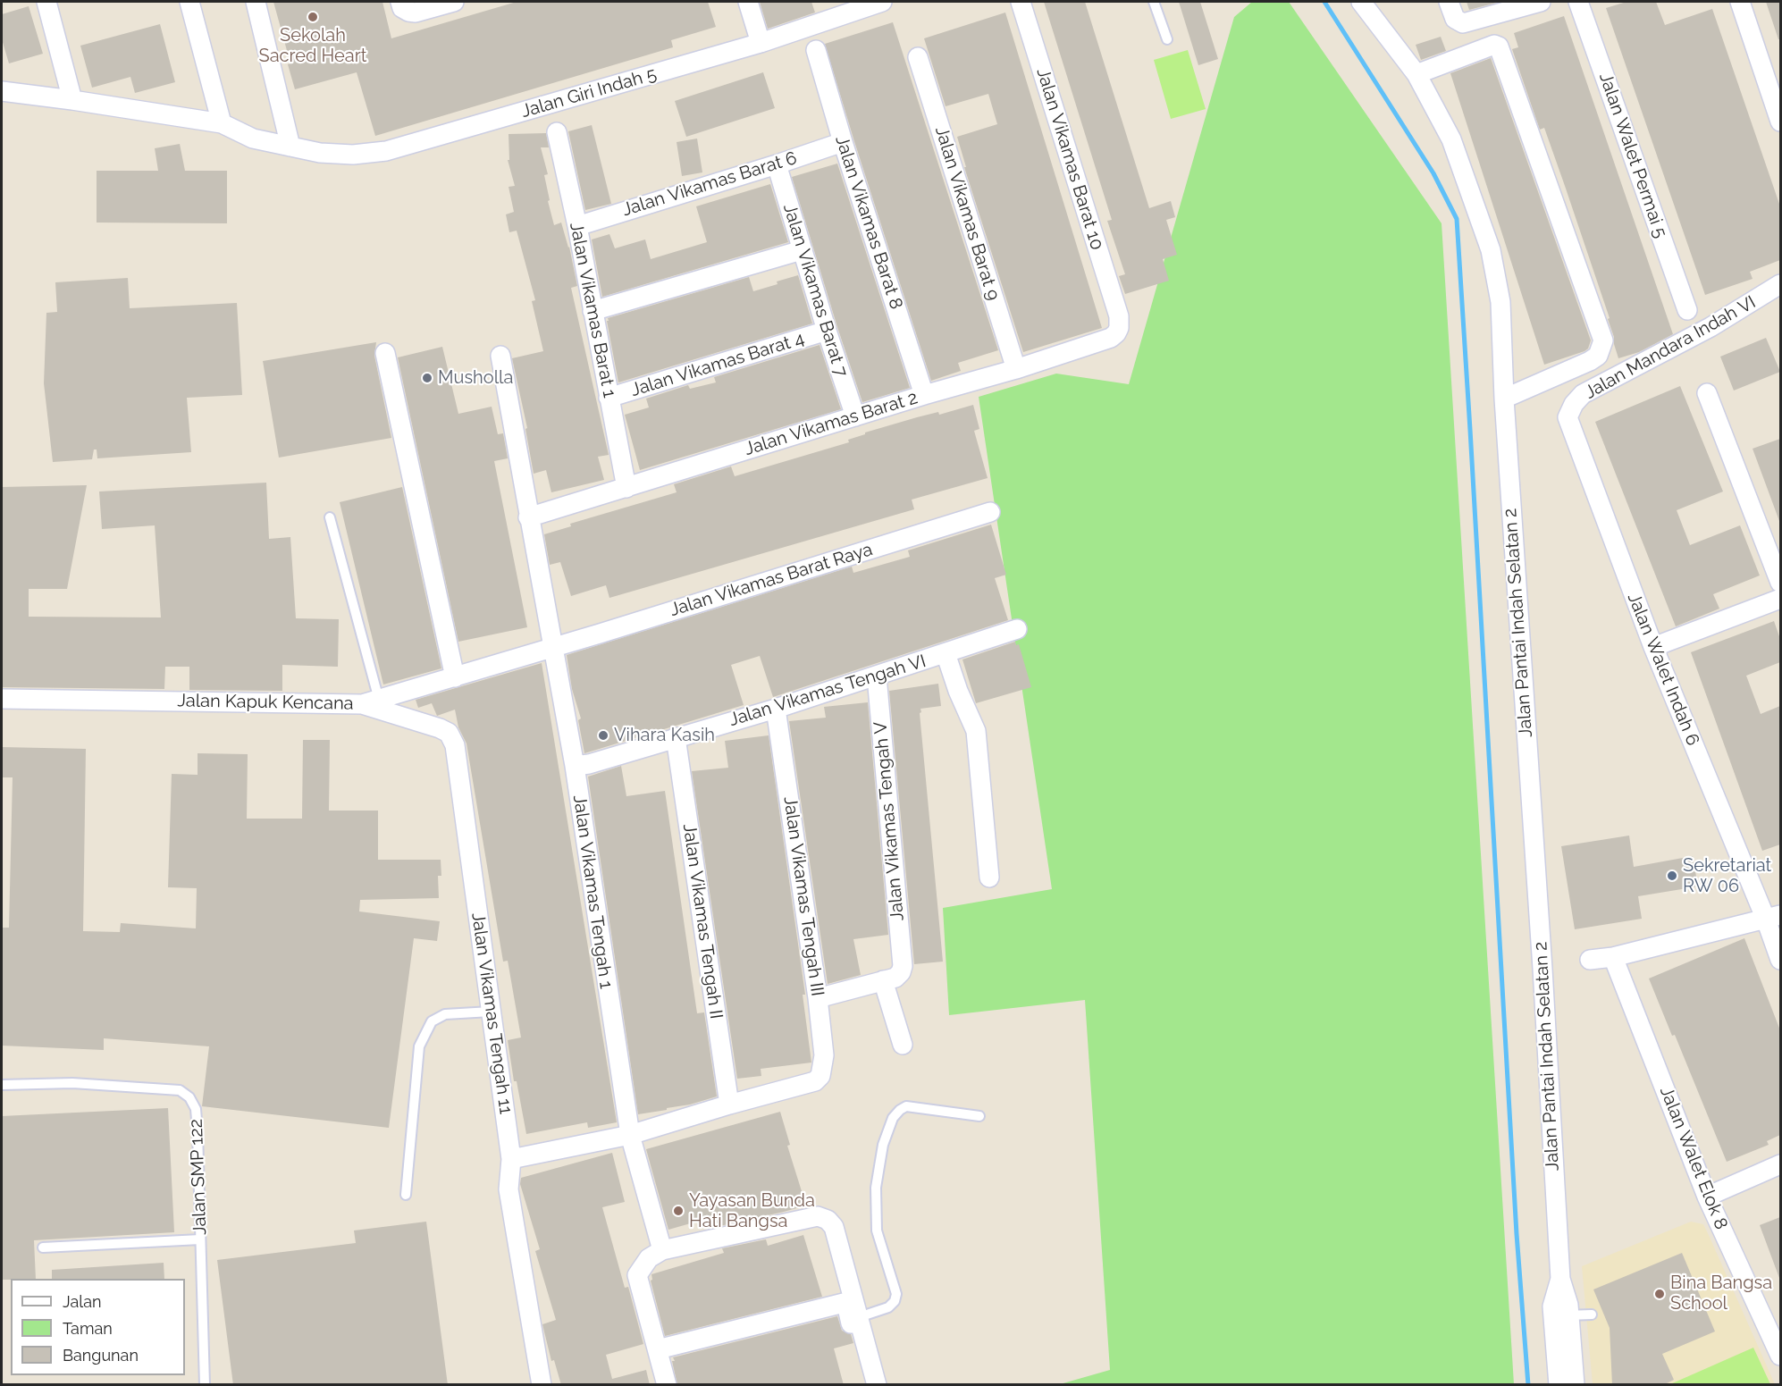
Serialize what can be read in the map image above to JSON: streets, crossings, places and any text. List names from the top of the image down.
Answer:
{
  "streets": {
    "street": [
      "Jalan Giri Indah 5",
      "Jalan Walet Permai 5",
      "Jalan Vikamas Barat 10",
      "Jalan Vikamas Barat 6",
      "Jalan Vikamas Barat 9",
      "Jalan Vikamas Barat 8",
      "Jalan Vikamas Barat 7",
      "Jalan Vikamas Barat 1",
      "Jalan Mandara Indah VI",
      "Jalan Vikamas Barat 4",
      "Jalan Vikamas Barat 2",
      "Jalan Vikamas Barat Raya",
      "Jalan Pantai Indah Selatan 2",
      "Jalan Walet Indah 6",
      "Jalan Vikamas Tengah VI",
      "Jalan Kapuk Kencana",
      "Jalan Vikamas Tengah V",
      "Jalan Vikamas Tengah 1",
      "Jalan Vikamas Tengah III",
      "Jalan Vikamas Tengah II",
      "Jalan Vikamas Tengah 11",
      "Jalan Walet Elok 8"
    ],
    "lane": ["Jalan SMP 122"]
  },
  "crossings": [
    ["Jalan Vikamas Barat 10", "Jalan Vikamas Barat 2"],
    ["Jalan Vikamas Barat 6", "Jalan Vikamas Barat 8"],
    ["Jalan Vikamas Barat 6", "Jalan Vikamas Barat 7"],
    ["Jalan Vikamas Barat 6", "Jalan Vikamas Barat 1"],
    ["Jalan Vikamas Barat 9", "Jalan Vikamas Barat 2"],
    ["Jalan Vikamas Barat 8", "Jalan Vikamas Barat 2"],
    ["Jalan Vikamas Barat 7", "Jalan Vikamas Barat 4"],
    ["Jalan Vikamas Barat 7", "Jalan Vikamas Barat 2"],
    ["Jalan Vikamas Barat 1", "Jalan Vikamas Barat 4"],
    ["Jalan Vikamas Barat 1", "Jalan Vikamas Barat 2"],
    ["Jalan Mandara Indah VI", "Jalan Walet Indah 6"],
    ["Jalan Vikamas Barat Raya", "Jalan Kapuk Kencana"],
    ["Jalan Vikamas Barat Raya", "Jalan Vikamas Tengah 1"],
    ["Jalan Vikamas Tengah VI", "Jalan Vikamas Tengah V"],
    ["Jalan Vikamas Tengah VI", "Jalan Vikamas Tengah 1"],
    ["Jalan Vikamas Tengah VI", "Jalan Vikamas Tengah III"],
    ["Jalan Vikamas Tengah VI", "Jalan Vikamas Tengah II"],
    ["Jalan Kapuk Kencana", "Jalan Vikamas Tengah 1"],
    ["Jalan Kapuk Kencana", "Jalan Vikamas Tengah 11"],
    ["Jalan Vikamas Tengah III", "Jalan Vikamas Tengah II"]
  ],
  "places": [
    "Sekolah Sacred Heart",
    "Musholla",
    "Vihara Kasih",
    "Sekretariat RW 06",
    "Yayasan Bunda Hati Bangsa",
    "Bina Bangsa School"
  ],
  "legend": ["Jalan", "Taman", "Bangunan"]
}
